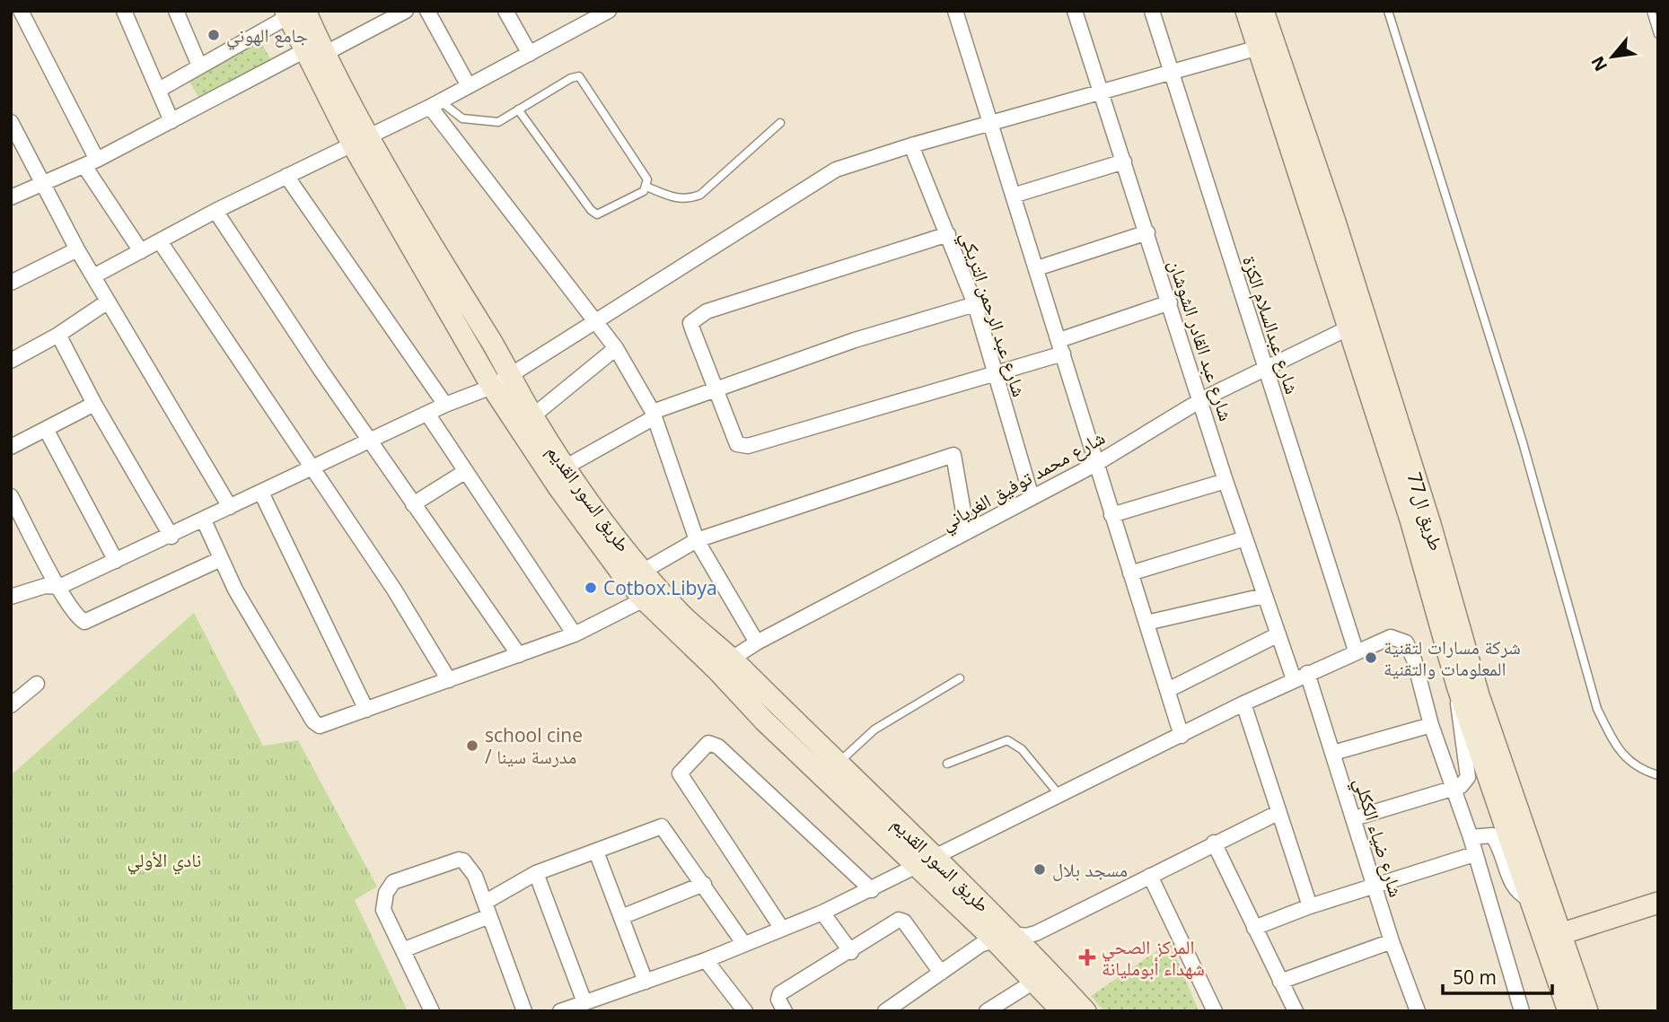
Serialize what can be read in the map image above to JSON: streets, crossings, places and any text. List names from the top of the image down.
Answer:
{
  "streets": {
    "main road": ["طريق السور القديم", "طريق ال77"],
    "street": [
      "شارع عبد الرحمن التريكي",
      "شارع عبدالسلام الكزة",
      "شارع عبد القادر الشوشان",
      "شارع محمد توفيق الغرياني",
      "شارع ضياء الككلي"
    ]
  },
  "crossings": [
    ["شارع عبد الرحمن التريكي", "شارع محمد توفيق الغرياني"],
    ["شارع عبدالسلام الكزة", "شارع محمد توفيق الغرياني"],
    ["شارع عبد القادر الشوشان", "شارع محمد توفيق الغرياني"],
    ["شارع محمد توفيق الغرياني", "طريق السور القديم"],
    ["شارع محمد توفيق الغرياني", "طريق ال77"]
  ],
  "parks": ["نادي الأولي"],
  "places": {
    "other": [
      "جامع الهوني",
      "Cotbox.Libya",
      "شركة مسارات لتقنية المعلومات والتقنية",
      "school cine / مدرسة سينا",
      "مسجد بلال"
    ],
    "health": ["المركز الصحي شهداء أبومليانة"]
  },
  "scale_bar": "50 m",
  "north": "bottom left"
}
